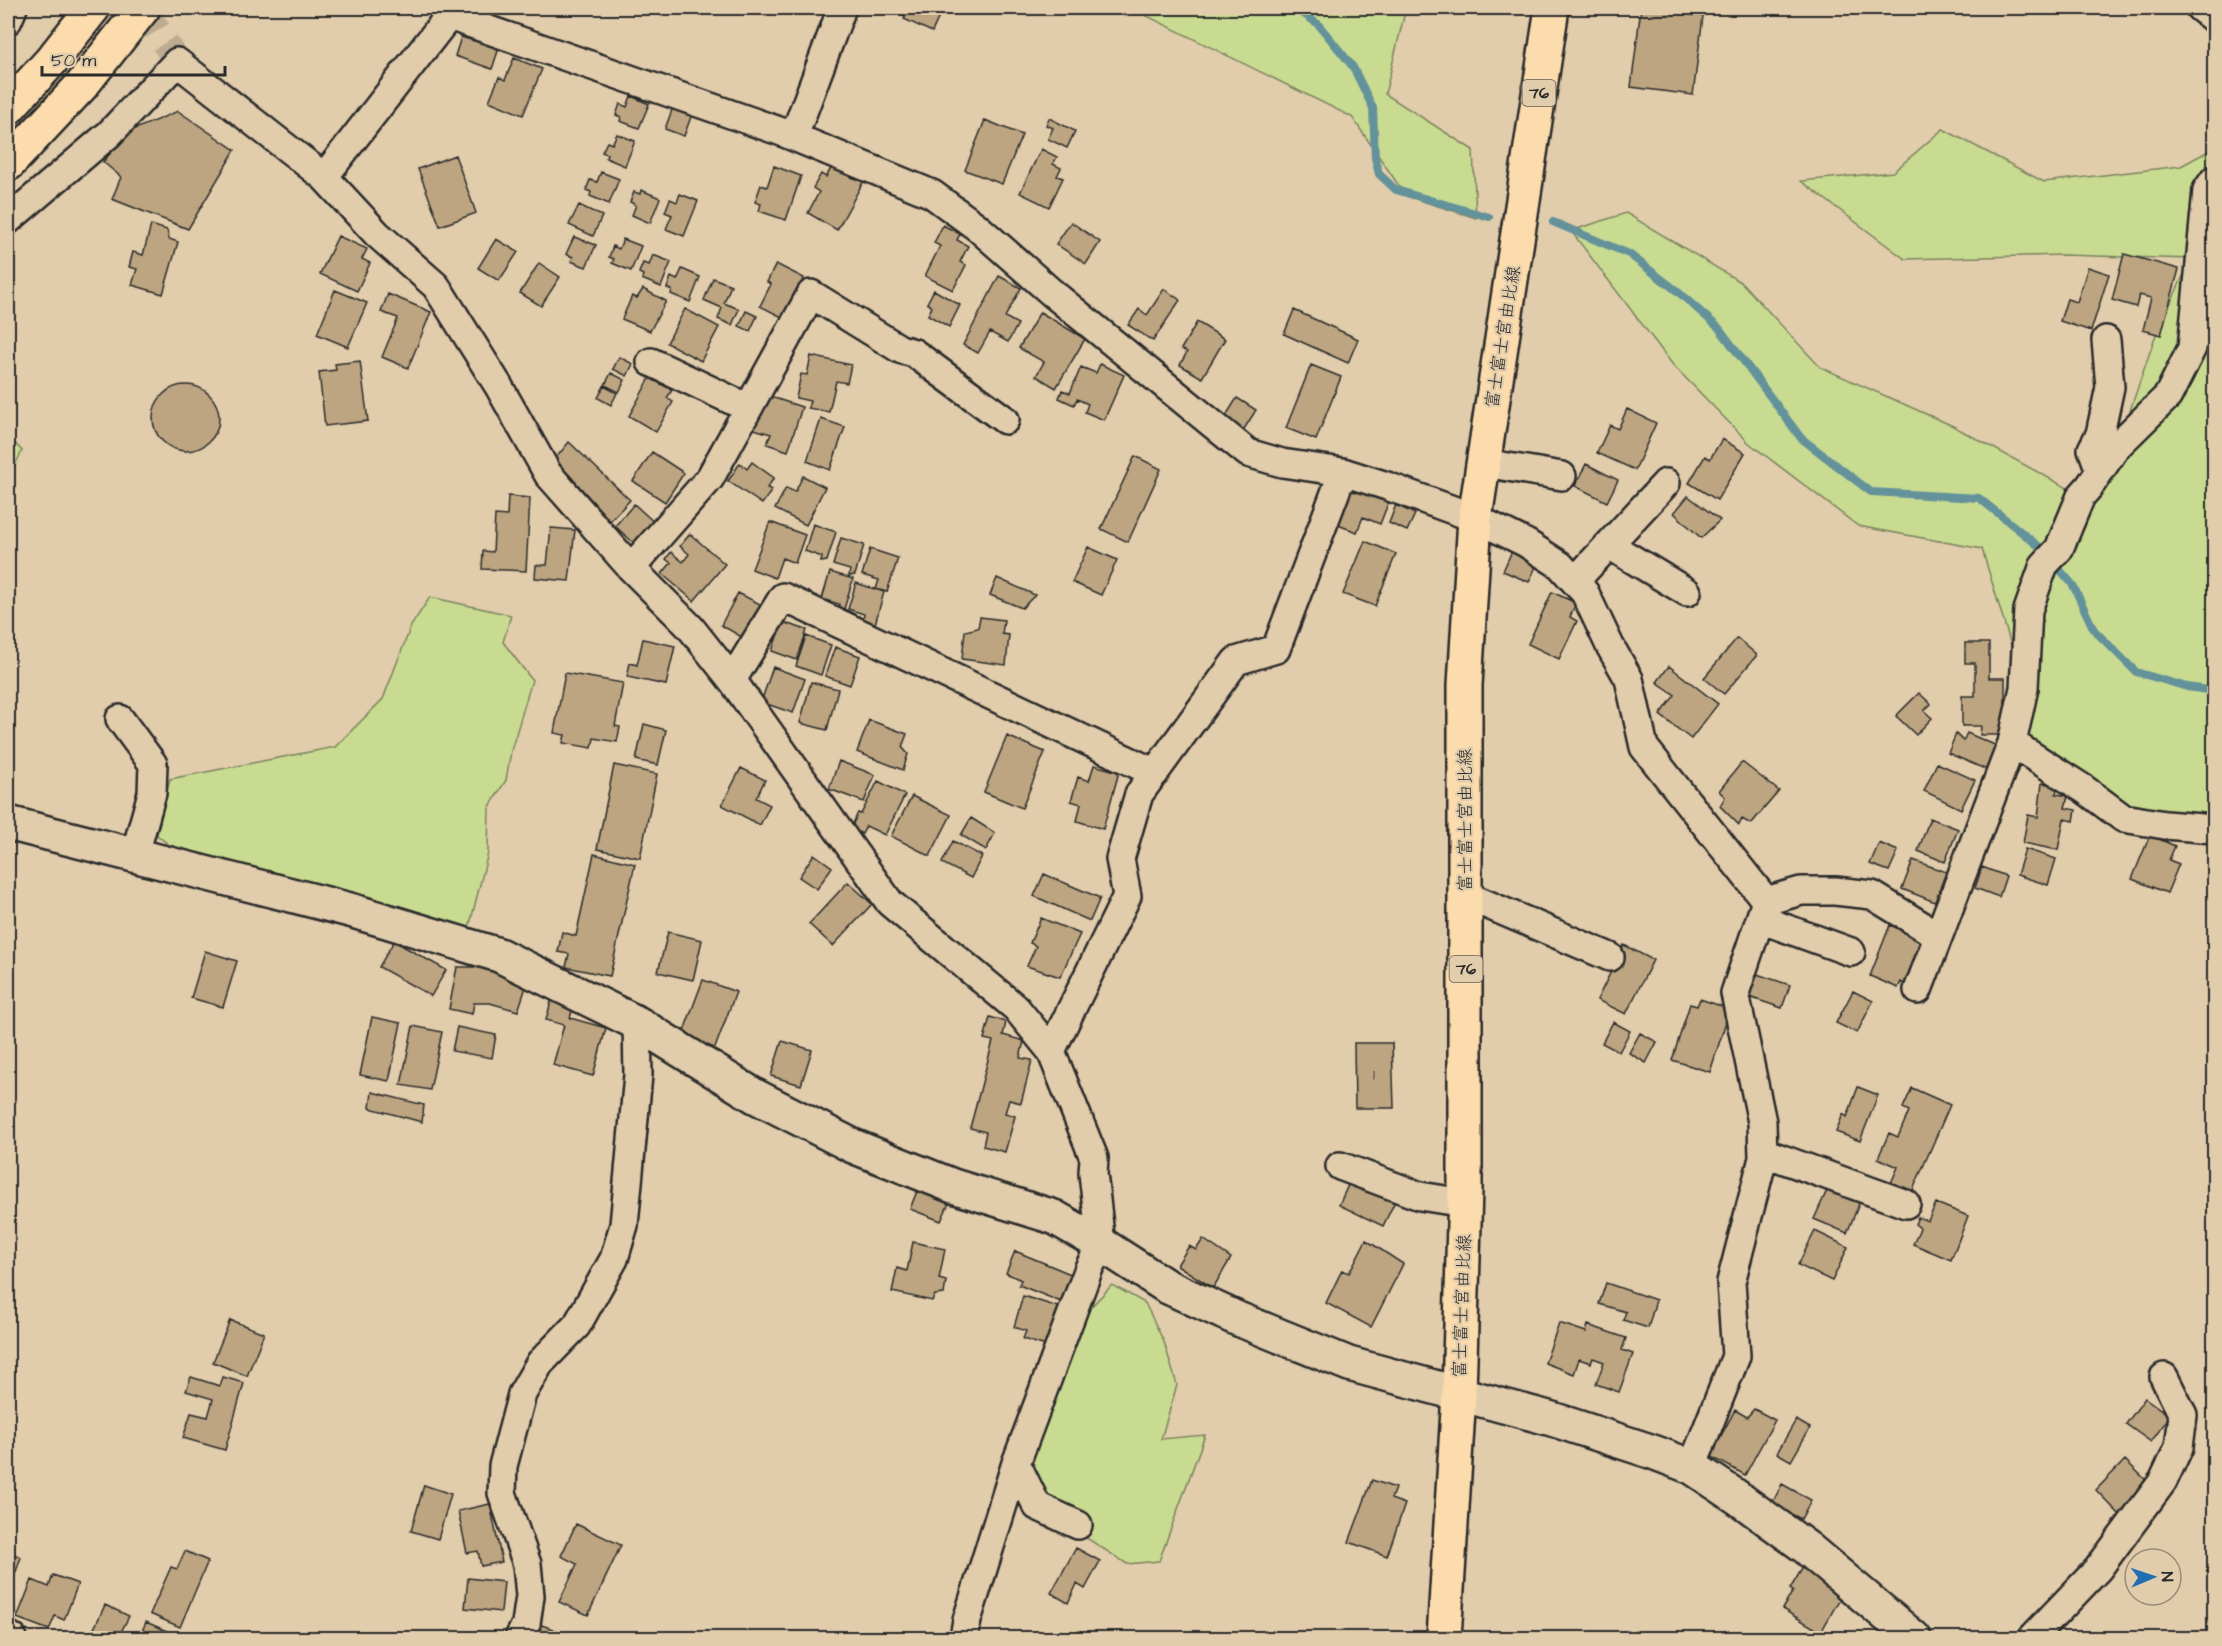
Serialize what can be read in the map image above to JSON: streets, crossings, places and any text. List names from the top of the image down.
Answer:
{
  "streets": {
    "main road": ["76", "富士富士宮由比線"]
  },
  "house_numbers": ["1"],
  "scale_bar": "50 m",
  "north": "right"
}
